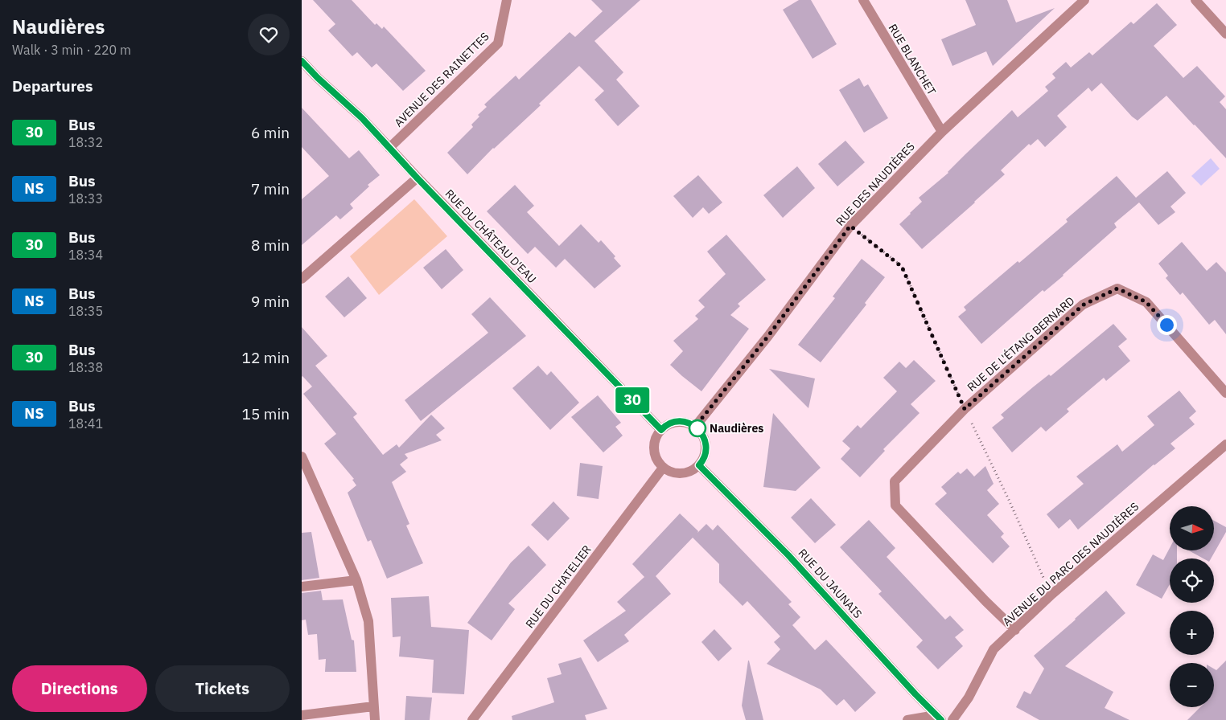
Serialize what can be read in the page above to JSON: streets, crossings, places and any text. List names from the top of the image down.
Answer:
{
  "streets": {
    "street": [
      "RUE BLANCHET",
      "AVENUE DES RAINETTES",
      "RUE DES NAUDIÈRES",
      "RUE DU CHÂTEAU D'EAU",
      "RUE DE L'ÉTANG BERNARD",
      "AVENUE DU PARC DES NAUDIÈRES",
      "RUE DU JAUNAIS",
      "RUE DU CHATELIER"
    ]
  },
  "crossings": [
    ["RUE BLANCHET", "RUE DES NAUDIÈRES"],
    ["AVENUE DES RAINETTES", "RUE DU CHÂTEAU D'EAU"],
    ["RUE DES NAUDIÈRES", "RUE DU CHÂTEAU D'EAU"],
    ["RUE DES NAUDIÈRES", "RUE DU JAUNAIS"],
    ["RUE DES NAUDIÈRES", "RUE DU CHATELIER"],
    ["RUE DU CHÂTEAU D'EAU", "RUE DU JAUNAIS"],
    ["RUE DU CHÂTEAU D'EAU", "RUE DU CHATELIER"],
    ["RUE DE L'ÉTANG BERNARD", "AVENUE DU PARC DES NAUDIÈRES"],
    ["RUE DU JAUNAIS", "RUE DU CHATELIER"]
  ],
  "places": ["Naudières"],
  "lines": ["bus line 30"],
  "north": "right",
  "page": {
    "heading": [
      ["Naudières", "Walk · 3 min · 220 m"],
      "Departures"
    ],
    "on_map": "30",
    "list": [
      {
        "mark": "30",
        "name": "Bus",
        "note": "18:32",
        "value": "6 min"
      },
      {
        "mark": "NS",
        "name": "Bus",
        "note": "18:33",
        "value": "7 min"
      },
      {
        "mark": "30",
        "name": "Bus",
        "note": "18:34",
        "value": "8 min"
      },
      {
        "mark": "NS",
        "name": "Bus",
        "note": "18:35",
        "value": "9 min"
      },
      {
        "mark": "30",
        "name": "Bus",
        "note": "18:38",
        "value": "12 min"
      },
      {
        "mark": "NS",
        "name": "Bus",
        "note": "18:41",
        "value": "15 min"
      }
    ],
    "map_buttons": ["+", "−"],
    "buttons": ["Directions", "Tickets"]
  }
}
